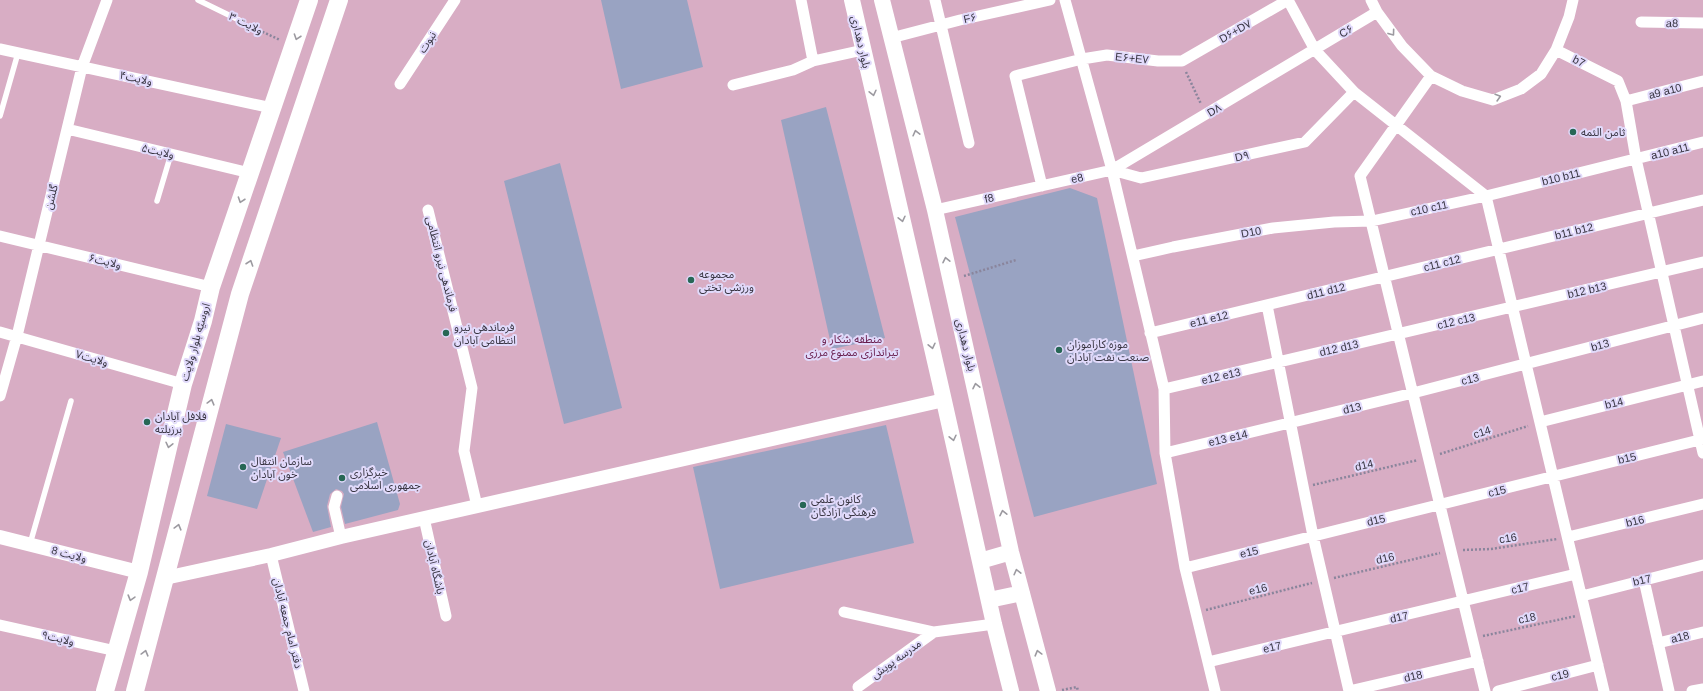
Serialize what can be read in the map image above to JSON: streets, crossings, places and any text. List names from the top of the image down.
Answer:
{
  "streets": {
    "main road": ["بلوار دهداری", "اروسیّه بلوار ولایت"],
    "street": [
      "F۶",
      "a8",
      "D۶+D۷",
      "C۶",
      "نبوت",
      "E۶+E۷",
      "b7",
      "ولایت۴",
      "a9 a10",
      "D۸",
      "ولایت۵",
      "a10 a11",
      "D۹",
      "b10 b11",
      "e8",
      "گلشن",
      "f8",
      "c10 c11",
      "b11 b12",
      "D10",
      "ولایت۶",
      "c11 c12",
      "فرماندهی نیرو انتظامی",
      "b12 b13",
      "d11 d12",
      "e11 e12",
      "c12 c13",
      "b13",
      "d12 d13",
      "ولایت۷",
      "e12 e13",
      "c13",
      "b14",
      "d13",
      "e13 e14",
      "b15",
      "c15",
      "d15",
      "b16",
      "e15",
      "ولایت 8",
      "باشگاه آبادان",
      "b17",
      "c17",
      "d17",
      "دفتر امام جمعه آبادان",
      "a18",
      "ولایت۹",
      "e17",
      "مدرسه پویش",
      "c19",
      "d18"
    ],
    "lane": ["ولایت ۳"],
    "path": [
      "c14",
      "d14",
      "c16",
      "d16",
      "e16",
      "c18"
    ]
  },
  "crossings": [
    ["F۶", "بلوار دهداری"],
    ["ولایت ۳", "اروسیّه بلوار ولایت"],
    ["D۶+D۷", "E۶+E۷"],
    ["C۶", "D۸"],
    ["بلوار دهداری", "f8"],
    ["E۶+E۷", "e8"],
    ["E۶+E۷", "f8"],
    ["b7", "a9 a10"],
    ["b7", "a10 a11"],
    ["b7", "b10 b11"],
    ["b7", "b11 b12"],
    ["b7", "b12 b13"],
    ["b7", "b13"],
    ["b7", "b14"],
    ["b7", "b15"],
    ["ولایت۴", "گلشن"],
    ["ولایت۴", "اروسیّه بلوار ولایت"],
    ["D۸", "D۹"],
    ["D۸", "e8"],
    ["ولایت۵", "گلشن"],
    ["ولایت۵", "اروسیّه بلوار ولایت"],
    ["a10 a11", "b10 b11"],
    ["D۹", "e8"],
    ["b10 b11", "c10 c11"],
    ["e8", "f8"],
    ["گلشن", "ولایت۶"],
    ["گلشن", "ولایت۷"],
    ["c10 c11", "D10"],
    ["b11 b12", "c11 c12"],
    ["ولایت۶", "اروسیّه بلوار ولایت"],
    ["c11 c12", "d11 d12"],
    ["b12 b13", "c12 c13"],
    ["d11 d12", "e11 e12"],
    ["c12 c13", "d12 d13"],
    ["اروسیّه بلوار ولایت", "ولایت۷"],
    ["اروسیّه بلوار ولایت", "ولایت 8"],
    ["اروسیّه بلوار ولایت", "ولایت۹"],
    ["b13", "c13"],
    ["d12 d13", "e12 e13"],
    ["c13", "d13"],
    ["b14", "c14"],
    ["d13", "e13 e14"],
    ["c14", "d14"],
    ["b15", "c15"],
    ["c15", "d15"],
    ["d15", "e15"],
    ["b16", "c16"],
    ["c16", "d16"],
    ["d16", "e16"],
    ["c17", "d17"],
    ["d17", "e17"]
  ],
  "parks": ["منطقه شکار و تیراندازی ممنوع مرزی"],
  "places": [
    "ثامن الئمه",
    "مجموعه ورزشی تختی",
    "فرماندهی نیرو انتظامی آبادان",
    "موزه کارآموزان صنعت نفت آبادان",
    "فلافل آبادان برزیلته",
    "سازمان انتقال خون آبادان",
    "خبرگزاری جمهوری اسلامی",
    "کانون علمی فرهنگی آزادگان"
  ]
}
